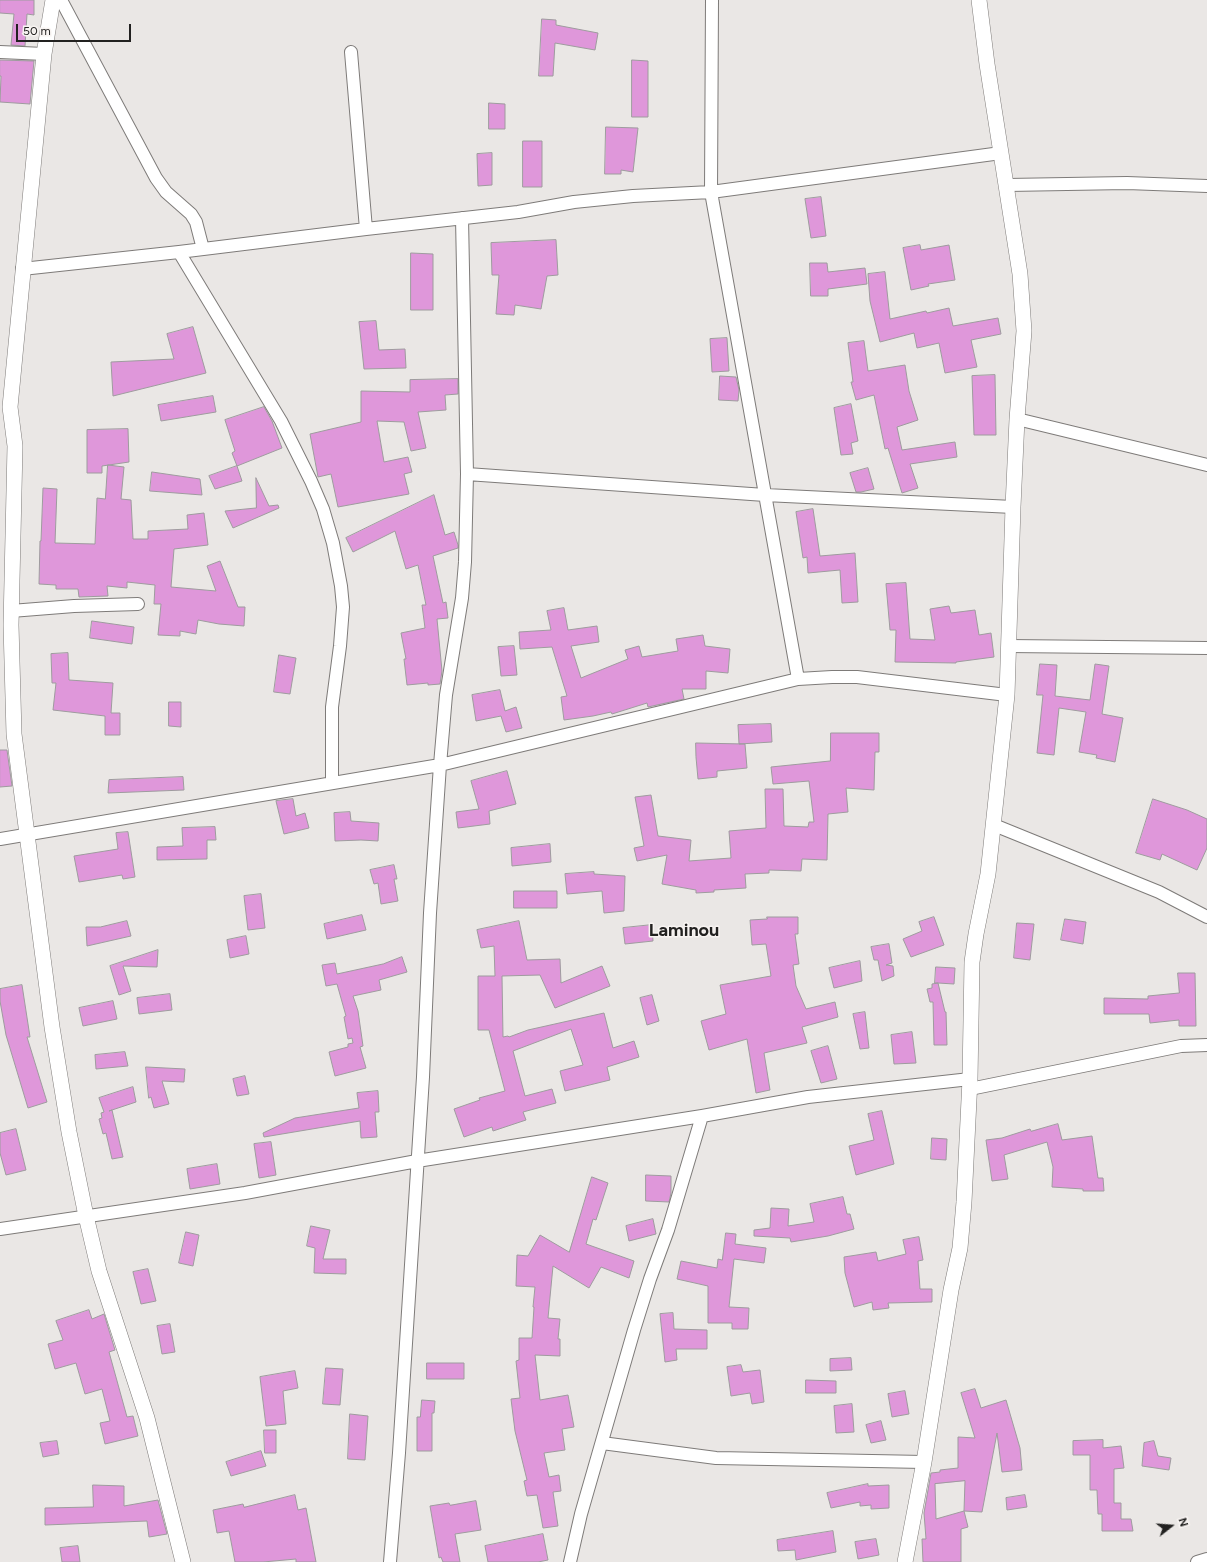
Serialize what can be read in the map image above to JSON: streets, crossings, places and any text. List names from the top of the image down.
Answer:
{
  "districts": ["Laminou"],
  "scale_bar": "50 m",
  "north": "right"
}
